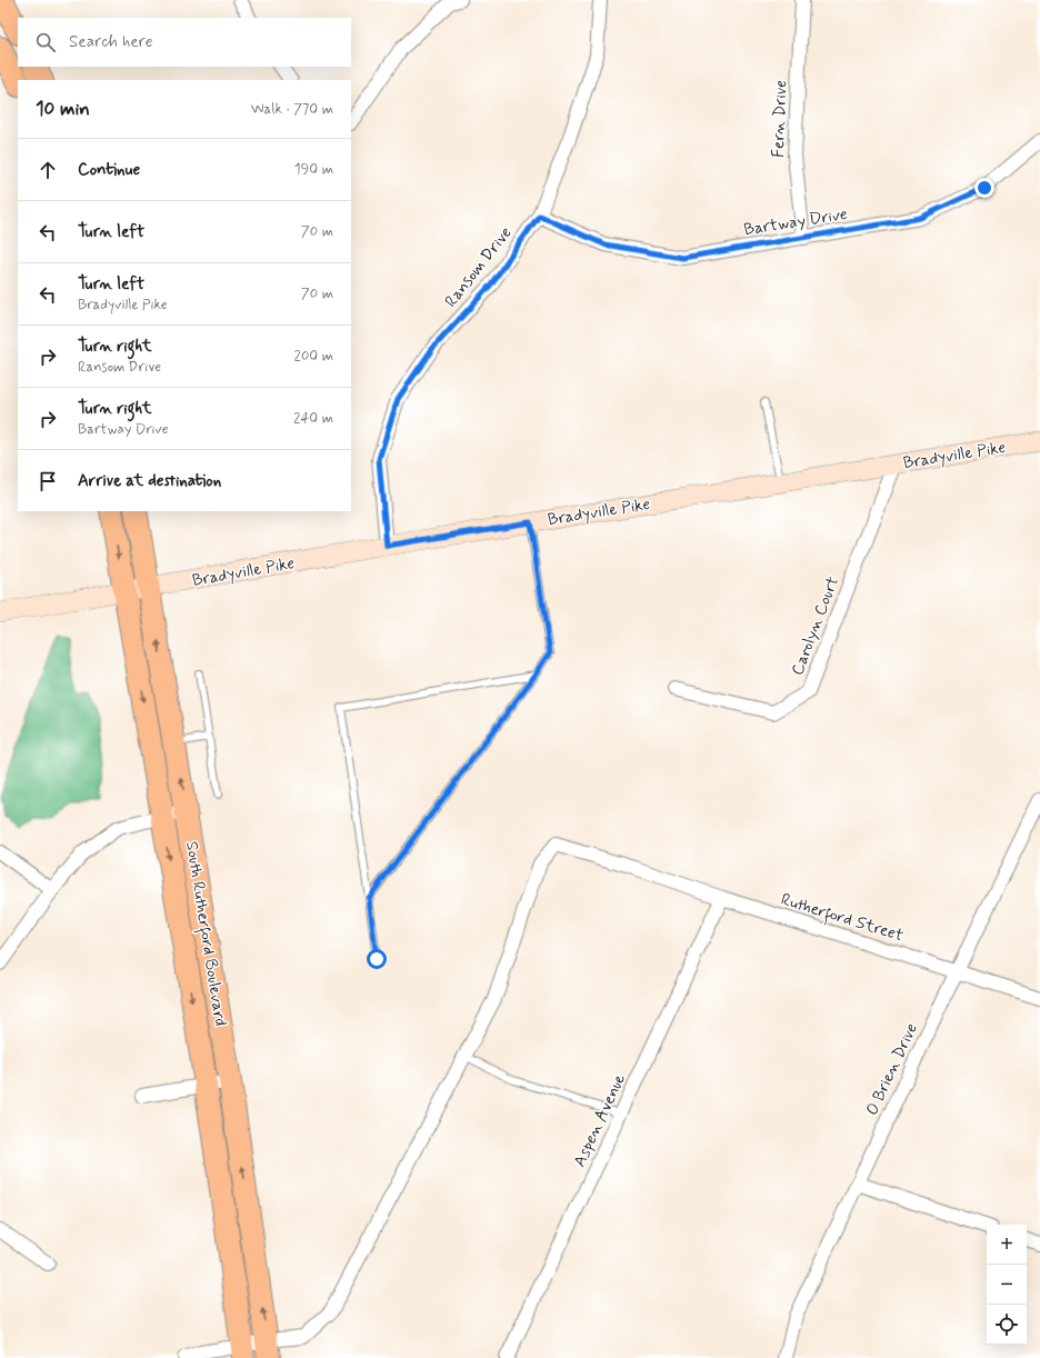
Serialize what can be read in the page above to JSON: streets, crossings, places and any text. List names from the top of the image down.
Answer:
{
  "streets": {
    "highway": ["South Rutherford Boulevard"],
    "main road": ["Bradyville Pike"],
    "street": [
      "Fern Drive",
      "Bartway Drive",
      "Ransom Drive",
      "Carolyn Court",
      "Rutherford Street",
      "O Brien Drive",
      "Aspen Avenue"
    ]
  },
  "crossings": [
    ["Fern Drive", "Bartway Drive"],
    ["Bartway Drive", "Ransom Drive"],
    ["Ransom Drive", "Bradyville Pike"],
    ["Bradyville Pike", "Carolyn Court"],
    ["Bradyville Pike", "South Rutherford Boulevard"],
    ["Rutherford Street", "O Brien Drive"],
    ["Rutherford Street", "Aspen Avenue"]
  ],
  "page": {
    "search": "Search here",
    "heading": ["10 min", "Walk · 770 m"],
    "list": [
      ["Continue", "190 m"],
      ["Turn left", "70 m"],
      ["Turn left", "Bradyville Pike", "70 m"],
      ["Turn right", "Ransom Drive", "200 m"],
      ["Turn right", "Bartway Drive", "240 m"],
      "Arrive at destination"
    ],
    "map_buttons": ["+", "−"]
  }
}
